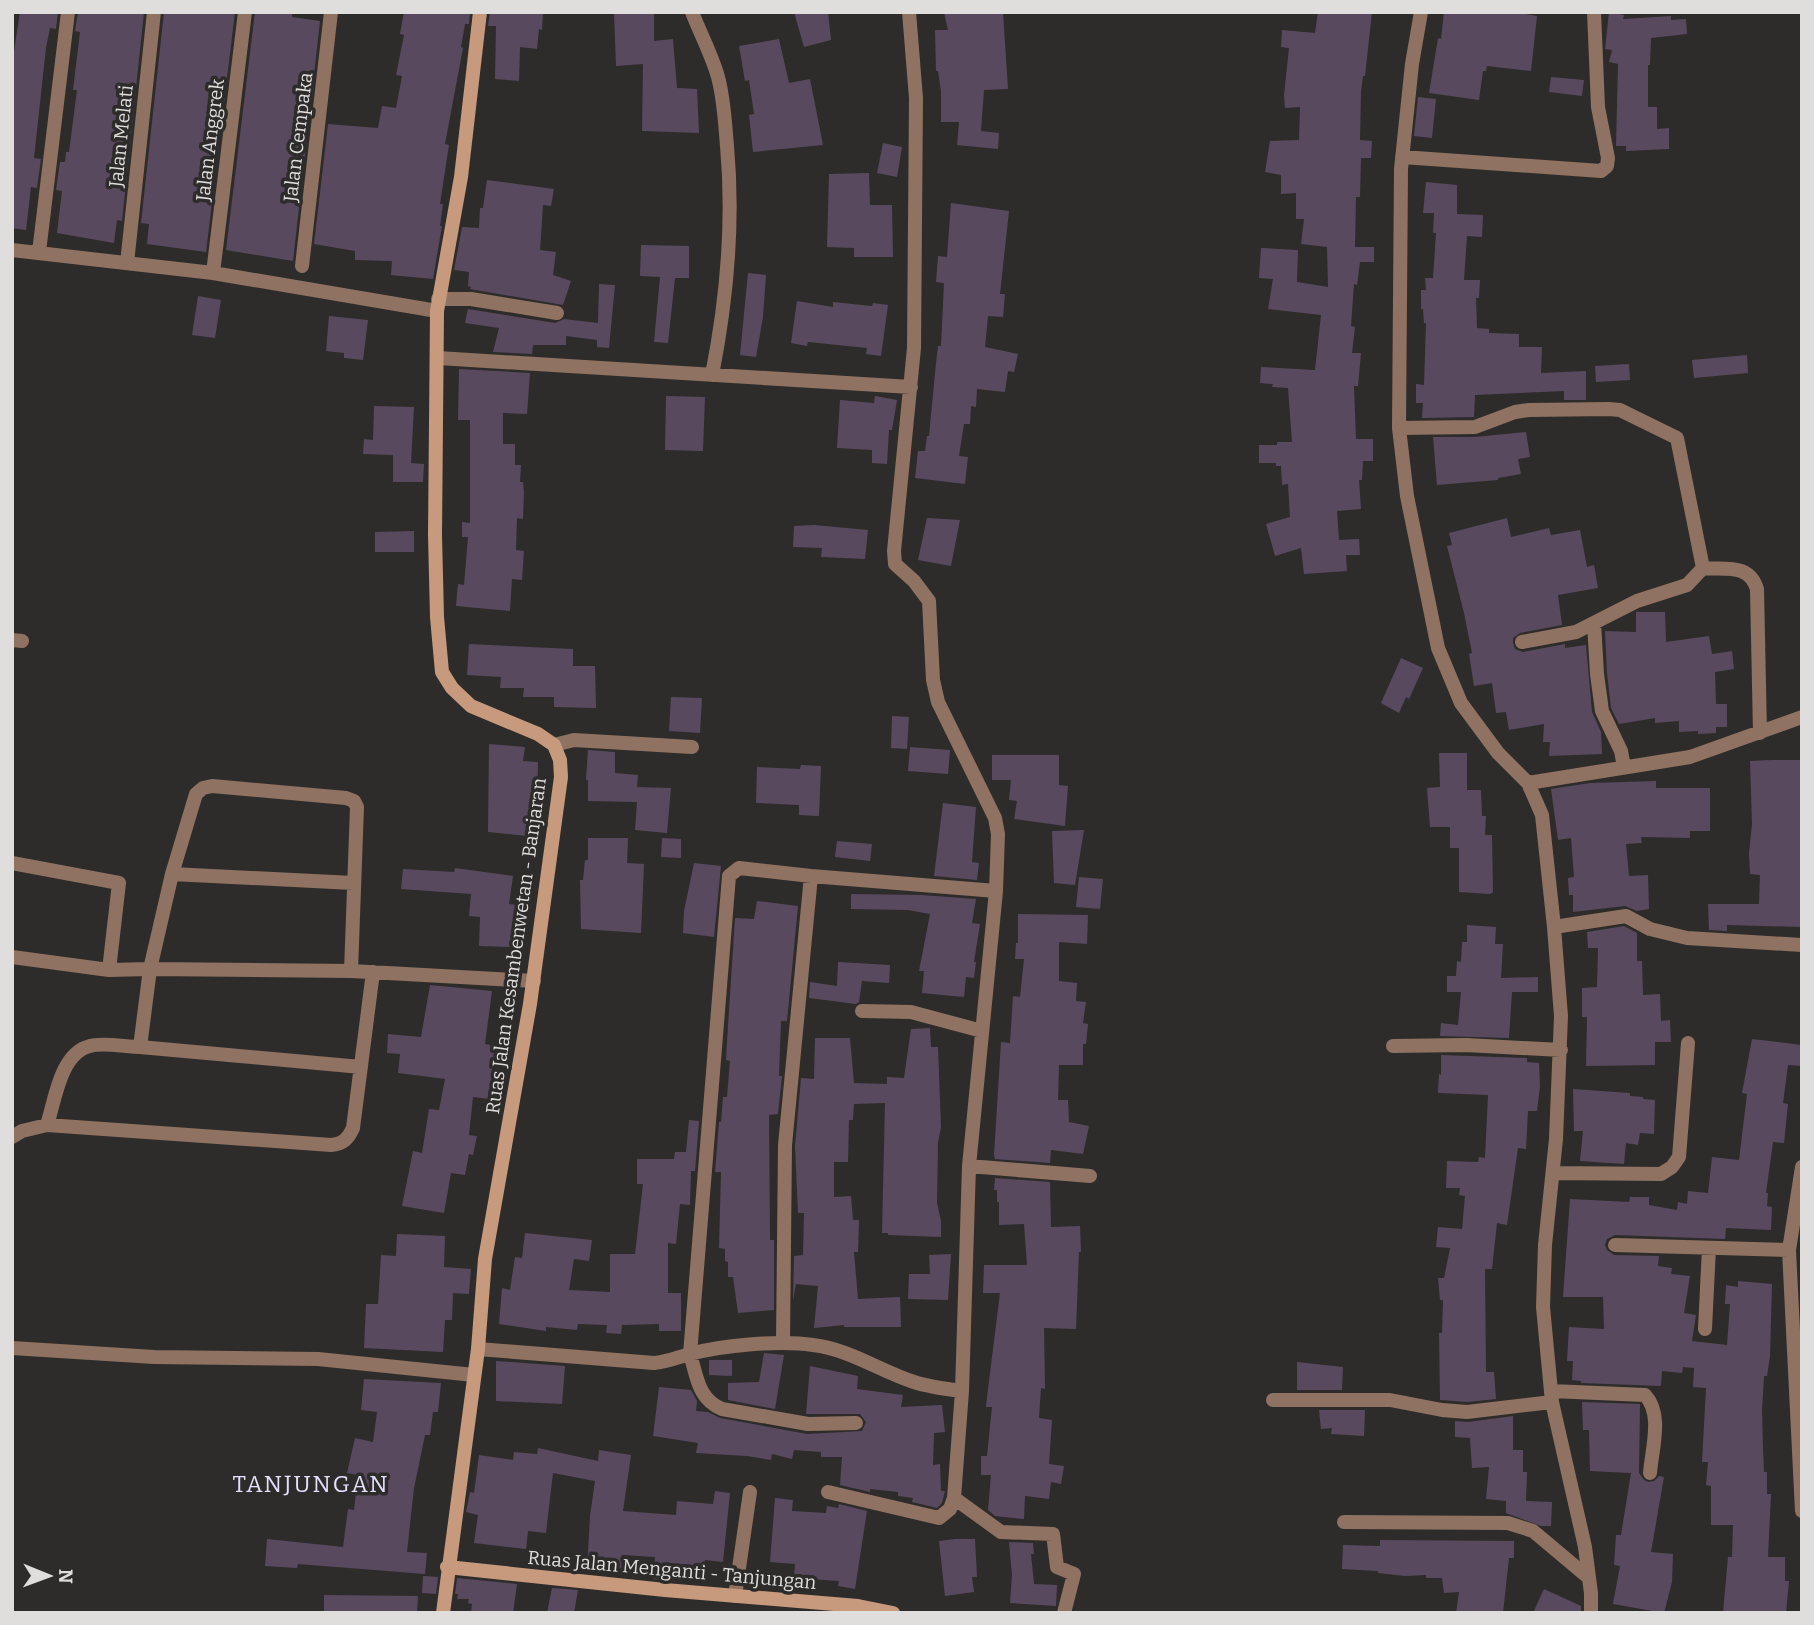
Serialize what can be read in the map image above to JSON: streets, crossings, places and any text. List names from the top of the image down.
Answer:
{
  "streets": {
    "main road": ["Ruas Jalan Kesambenwetan - Banjaran", "Ruas Jalan Menganti - Tanjungan"],
    "street": ["Jalan Melati", "Jalan Cempaka", "Jalan Anggrek"]
  },
  "crossings": [
    ["Ruas Jalan Kesambenwetan - Banjaran", "Ruas Jalan Menganti - Tanjungan"]
  ],
  "districts": ["TANJUNGAN"],
  "north": "right"
}
